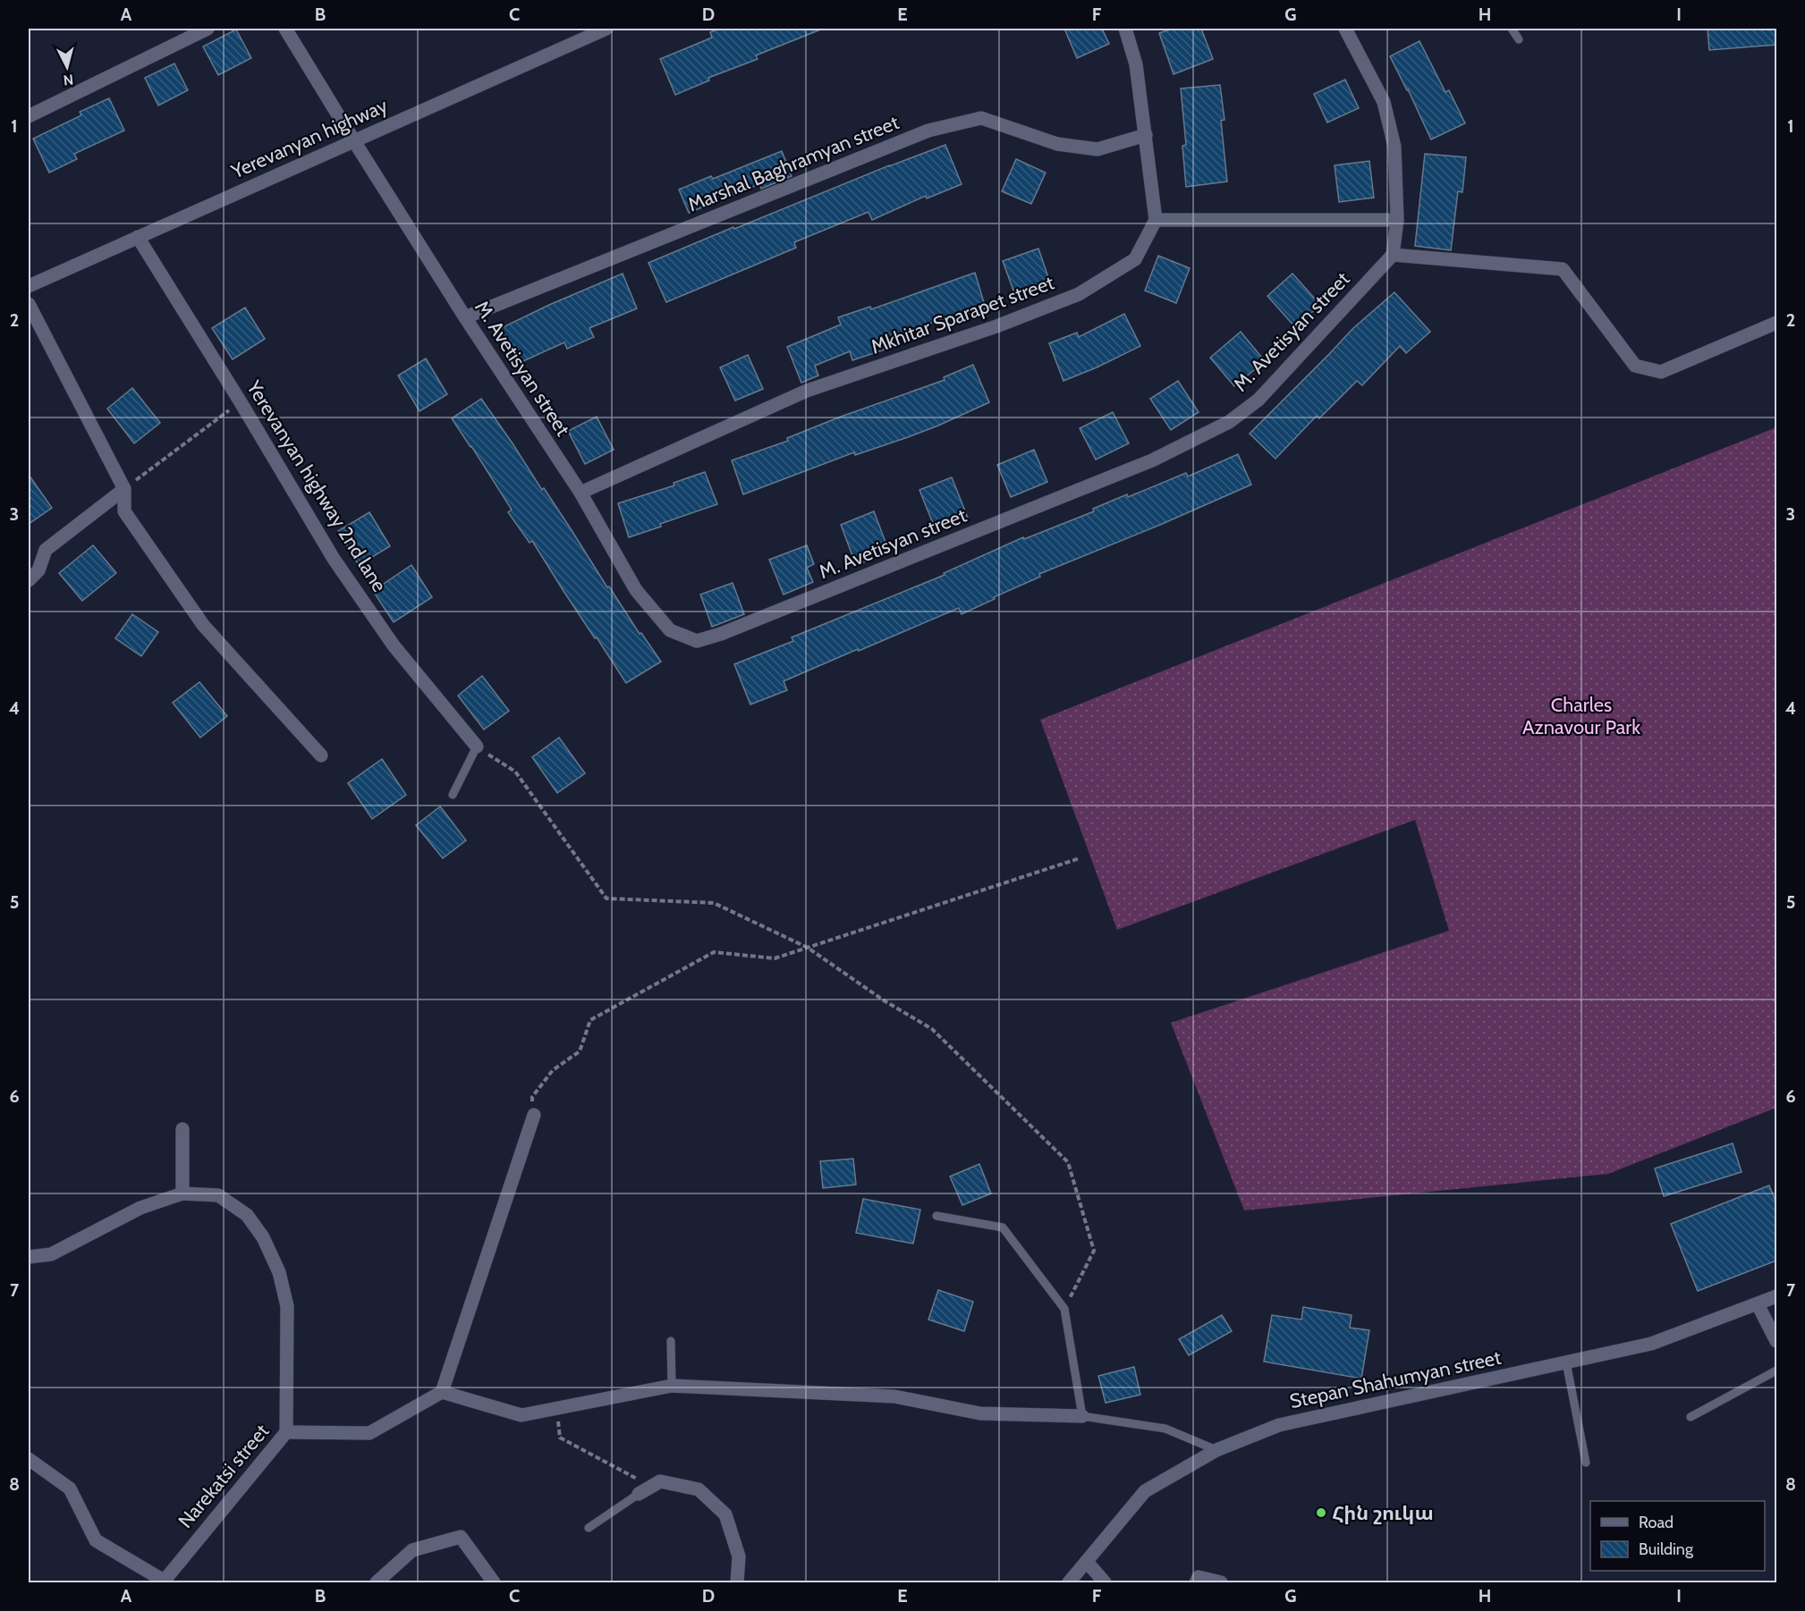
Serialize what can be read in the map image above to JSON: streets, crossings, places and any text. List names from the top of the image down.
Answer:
{
  "streets": {
    "street": [
      "Yerevanyan highway",
      "Marshal Baghramyan street",
      "Mkhitar Sparapet street",
      "M. Avetisyan street",
      "Yerevanyan highway 2nd lane",
      "Stepan Shahumyan street",
      "Narekatsi street"
    ]
  },
  "crossings": [
    ["Yerevanyan highway", "M. Avetisyan street"],
    ["Yerevanyan highway", "Yerevanyan highway 2nd lane"],
    ["Marshal Baghramyan street", "M. Avetisyan street"],
    ["Mkhitar Sparapet street", "M. Avetisyan street"]
  ],
  "parks": ["Charles Aznavour Park"],
  "places": ["Հին շուկա"],
  "legend": ["Road", "Building"],
  "north": "bottom",
  "grid": {
    "columns": [
      "A",
      "B",
      "C",
      "D",
      "E",
      "F",
      "G",
      "H",
      "I"
    ],
    "rows": [
      "1",
      "2",
      "3",
      "4",
      "5",
      "6",
      "7",
      "8"
    ]
  }
}
